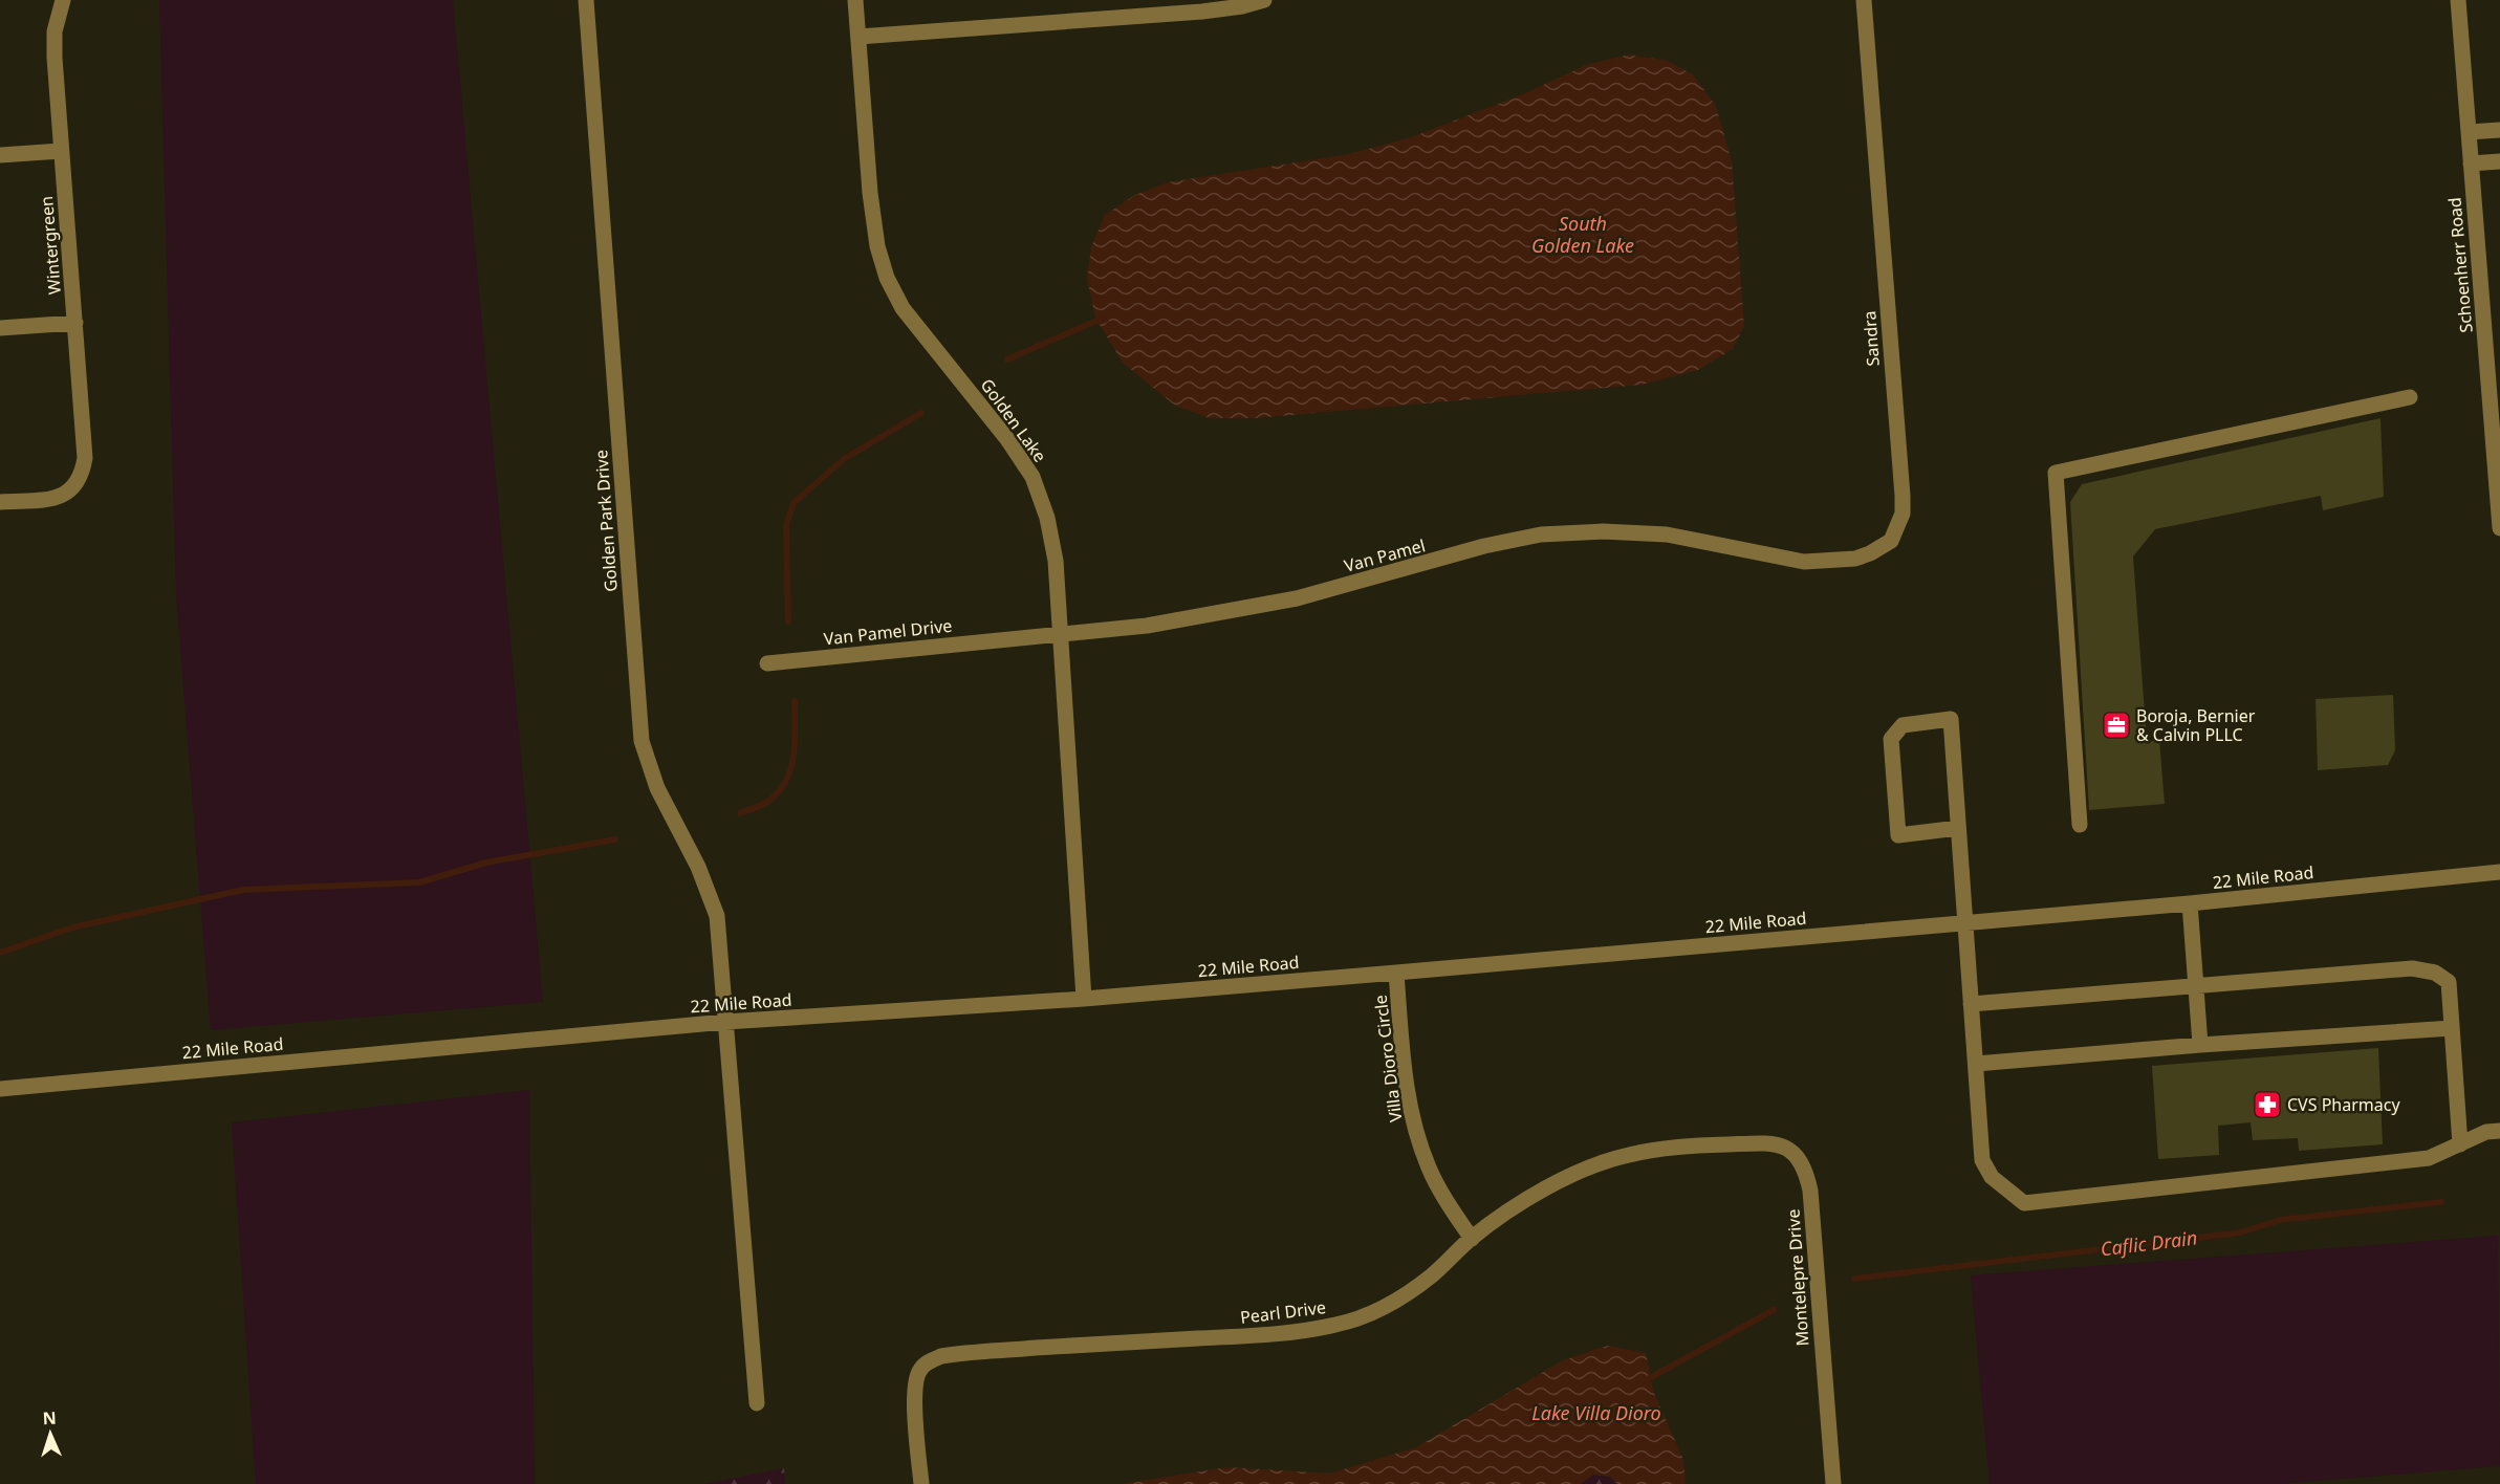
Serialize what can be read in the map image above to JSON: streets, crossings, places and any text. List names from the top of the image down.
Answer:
{
  "streets": {
    "street": [
      "Wintergreen",
      "Schoenherr Road",
      "Sandra",
      "Golden Lake",
      "Golden Park Drive",
      "Van Pamel",
      "Van Pamel Drive",
      "22 Mile Road",
      "Villa Dioro Circle",
      "Montelepre Drive",
      "Pearl Drive"
    ]
  },
  "crossings": [
    ["Sandra", "Van Pamel"],
    ["Golden Lake", "Van Pamel"],
    ["Golden Lake", "22 Mile Road"],
    ["Golden Park Drive", "22 Mile Road"],
    ["Van Pamel", "Van Pamel Drive"],
    ["22 Mile Road", "Villa Dioro Circle"],
    ["Villa Dioro Circle", "Pearl Drive"],
    ["Montelepre Drive", "Pearl Drive"]
  ],
  "water": ["South Golden Lake", "Caflic Drain", "Lake Villa Dioro"],
  "places": {
    "office": ["Boroja, Bernier & Calvin PLLC"],
    "pharmacy": ["CVS Pharmacy"]
  },
  "north": "top"
}
